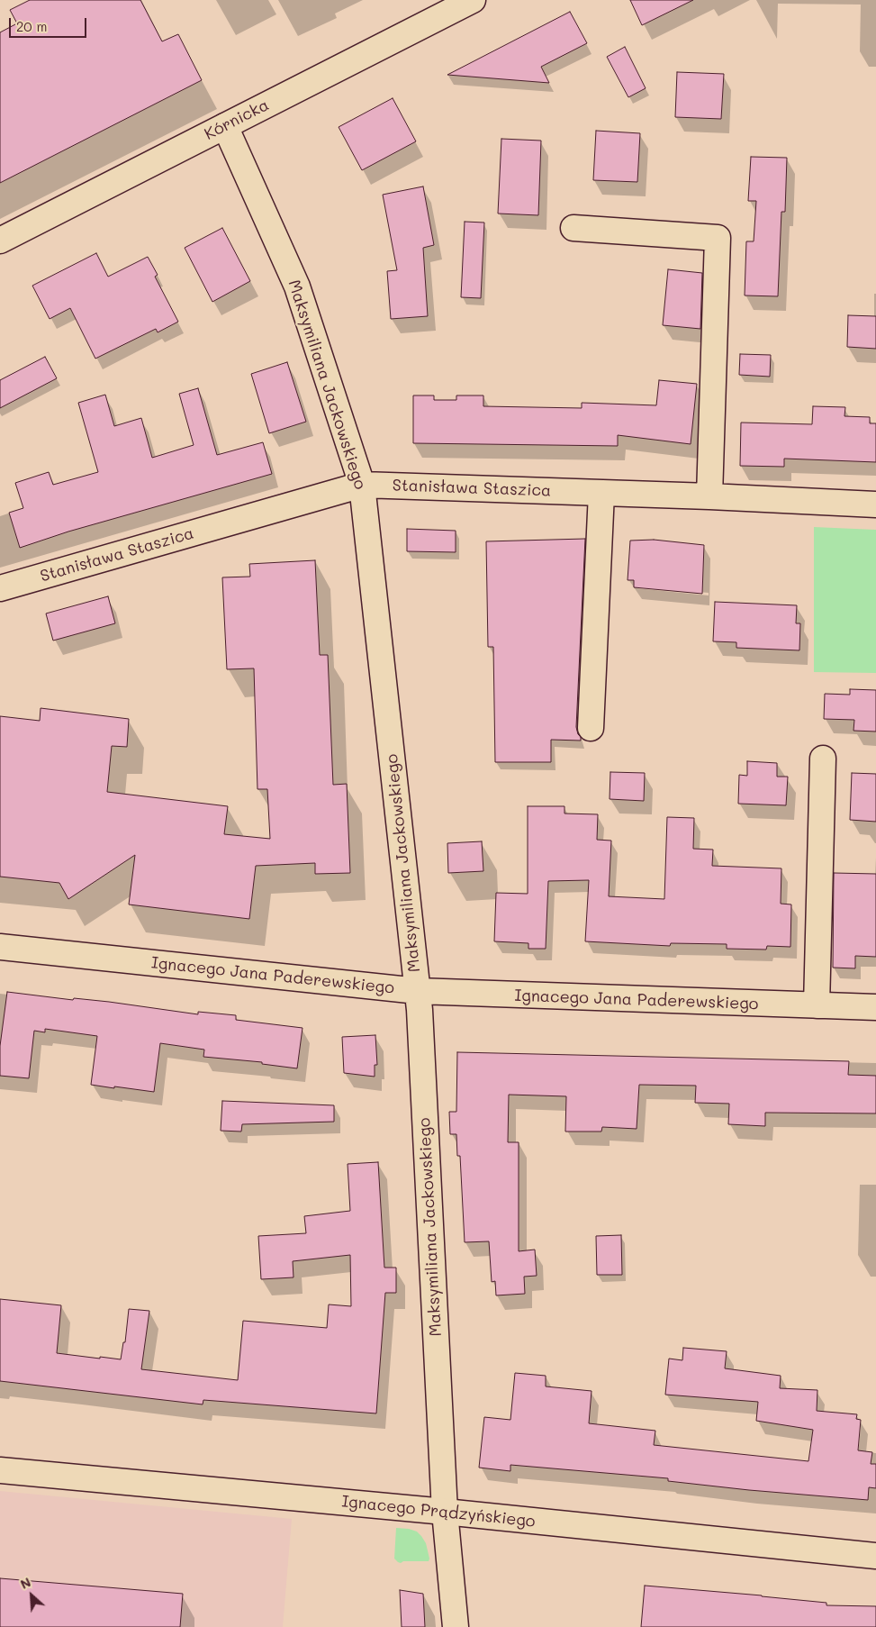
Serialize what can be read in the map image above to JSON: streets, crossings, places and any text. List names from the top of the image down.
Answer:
{
  "streets": {
    "street": [
      "Kórnicka",
      "Maksymiliana Jackowskiego",
      "Stanisława Staszica",
      "Ignacego Jana Paderewskiego",
      "Ignacego Prądzyńskiego"
    ]
  },
  "crossings": [
    ["Kórnicka", "Maksymiliana Jackowskiego"],
    ["Maksymiliana Jackowskiego", "Stanisława Staszica"],
    ["Maksymiliana Jackowskiego", "Ignacego Jana Paderewskiego"],
    ["Maksymiliana Jackowskiego", "Ignacego Prądzyńskiego"]
  ],
  "scale_bar": "20 m",
  "north": "top left"
}
